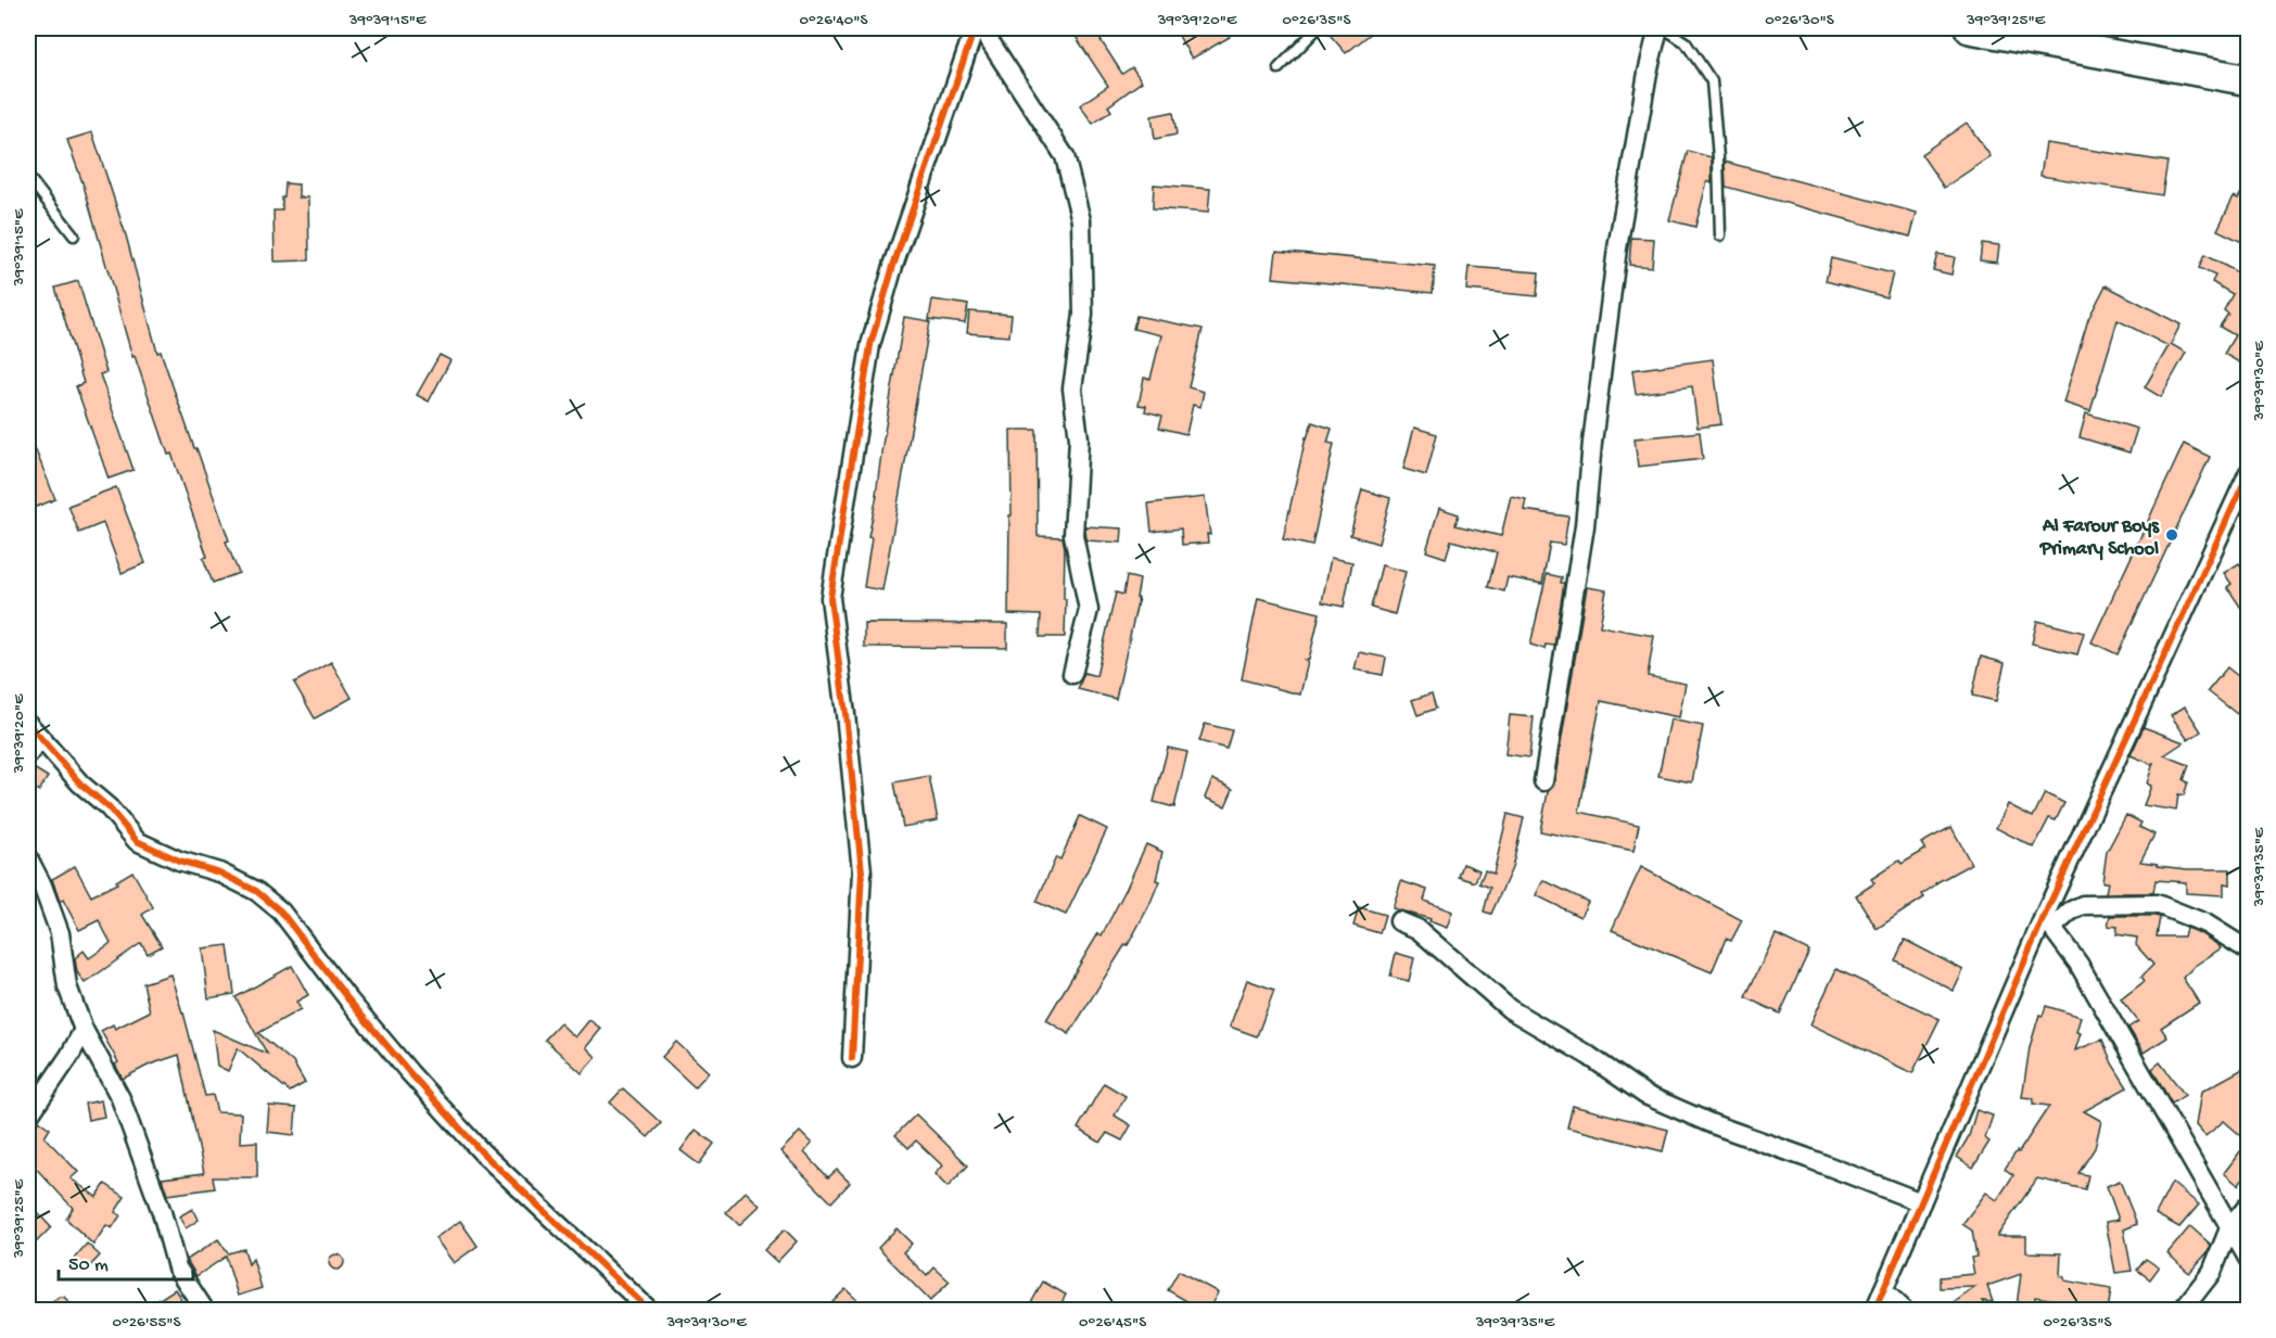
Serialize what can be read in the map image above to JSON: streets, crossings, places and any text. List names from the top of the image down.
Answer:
{
  "places": ["Al Farour Boys Primary School"],
  "scale_bar": "50 m",
  "coordinates": [
    "39°39'15\"E",
    "0°26'40\"S",
    "39°39'20\"E",
    "0°26'35\"S",
    "0°26'30\"S",
    "39°39'25\"E",
    "39°39'30\"E",
    "39°39'35\"E",
    "0°26'55\"S",
    "0°26'45\"S"
  ]
}
